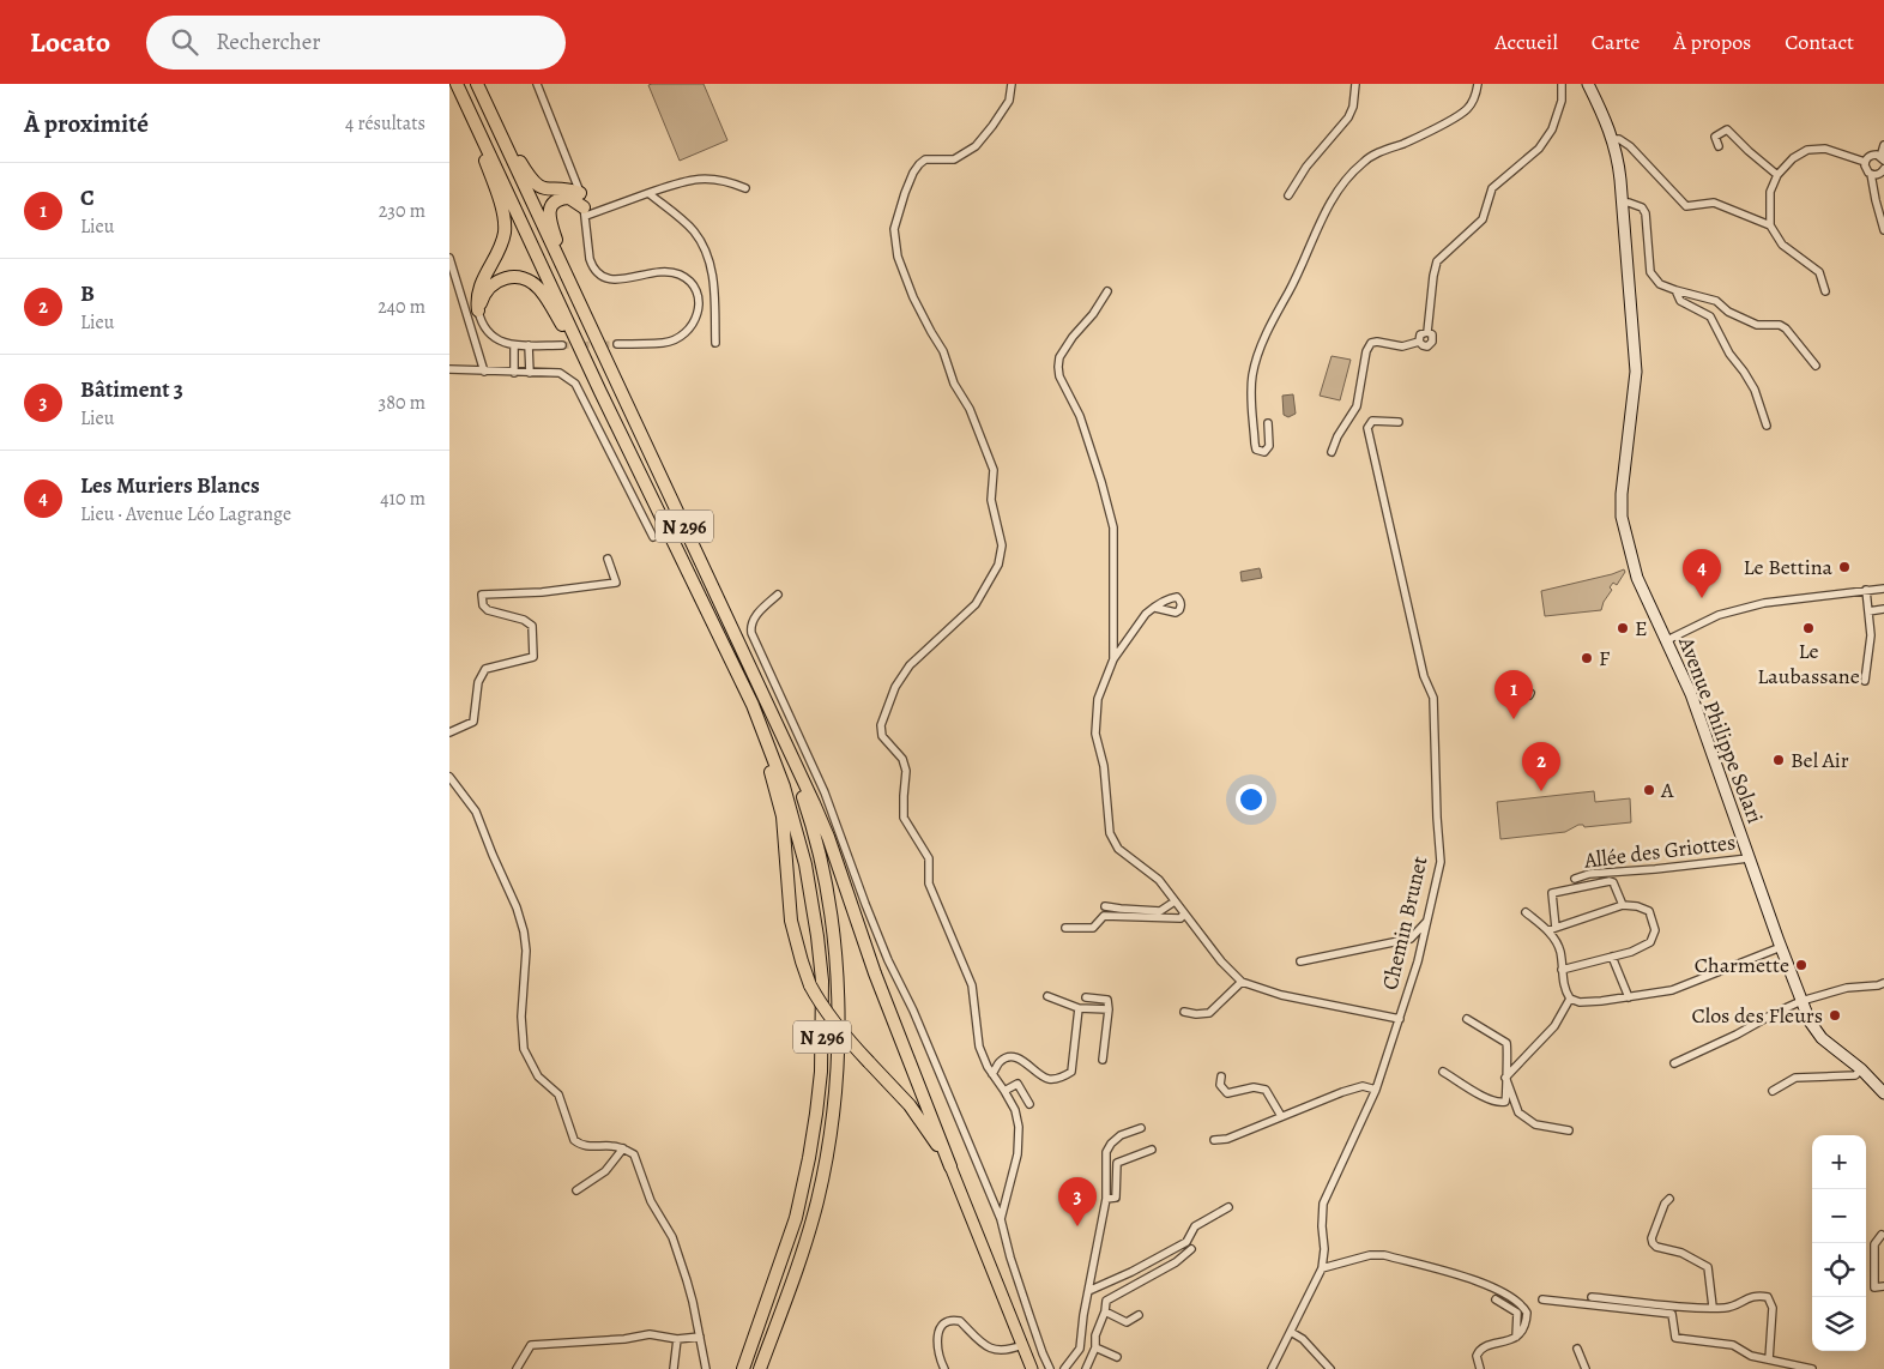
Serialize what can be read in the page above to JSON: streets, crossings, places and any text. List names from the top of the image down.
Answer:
{
  "streets": {
    "highway": ["N 296"],
    "main road": ["Avenue Philippe Solari"],
    "street": ["Allée des Griottes", "Chemin Brunet"]
  },
  "crossings": [
    ["Avenue Philippe Solari", "Allée des Griottes"]
  ],
  "places": [
    "Le Bettina",
    "E",
    "Le Laubassane",
    "F",
    "Bel Air",
    "A",
    "Charmette",
    "Clos des Fleurs"
  ],
  "page": {
    "header": "Locato",
    "search": "Rechercher",
    "nav": [
      "Accueil",
      "Carte",
      "À propos",
      "Contact"
    ],
    "heading": ["À proximité", "4 résultats"],
    "list": [
      {
        "mark": "1",
        "name": "C",
        "note": "Lieu",
        "value": "230 m"
      },
      {
        "mark": "2",
        "name": "B",
        "note": "Lieu",
        "value": "240 m"
      },
      {
        "mark": "3",
        "name": "Bâtiment 3",
        "note": "Lieu",
        "value": "380 m"
      },
      {
        "mark": "4",
        "name": "Les Muriers Blancs",
        "note": "Lieu · Avenue Léo Lagrange",
        "value": "410 m"
      }
    ],
    "pins": [
      "4",
      "1",
      "2",
      "3"
    ],
    "map_buttons": ["+", "−"]
  }
}
